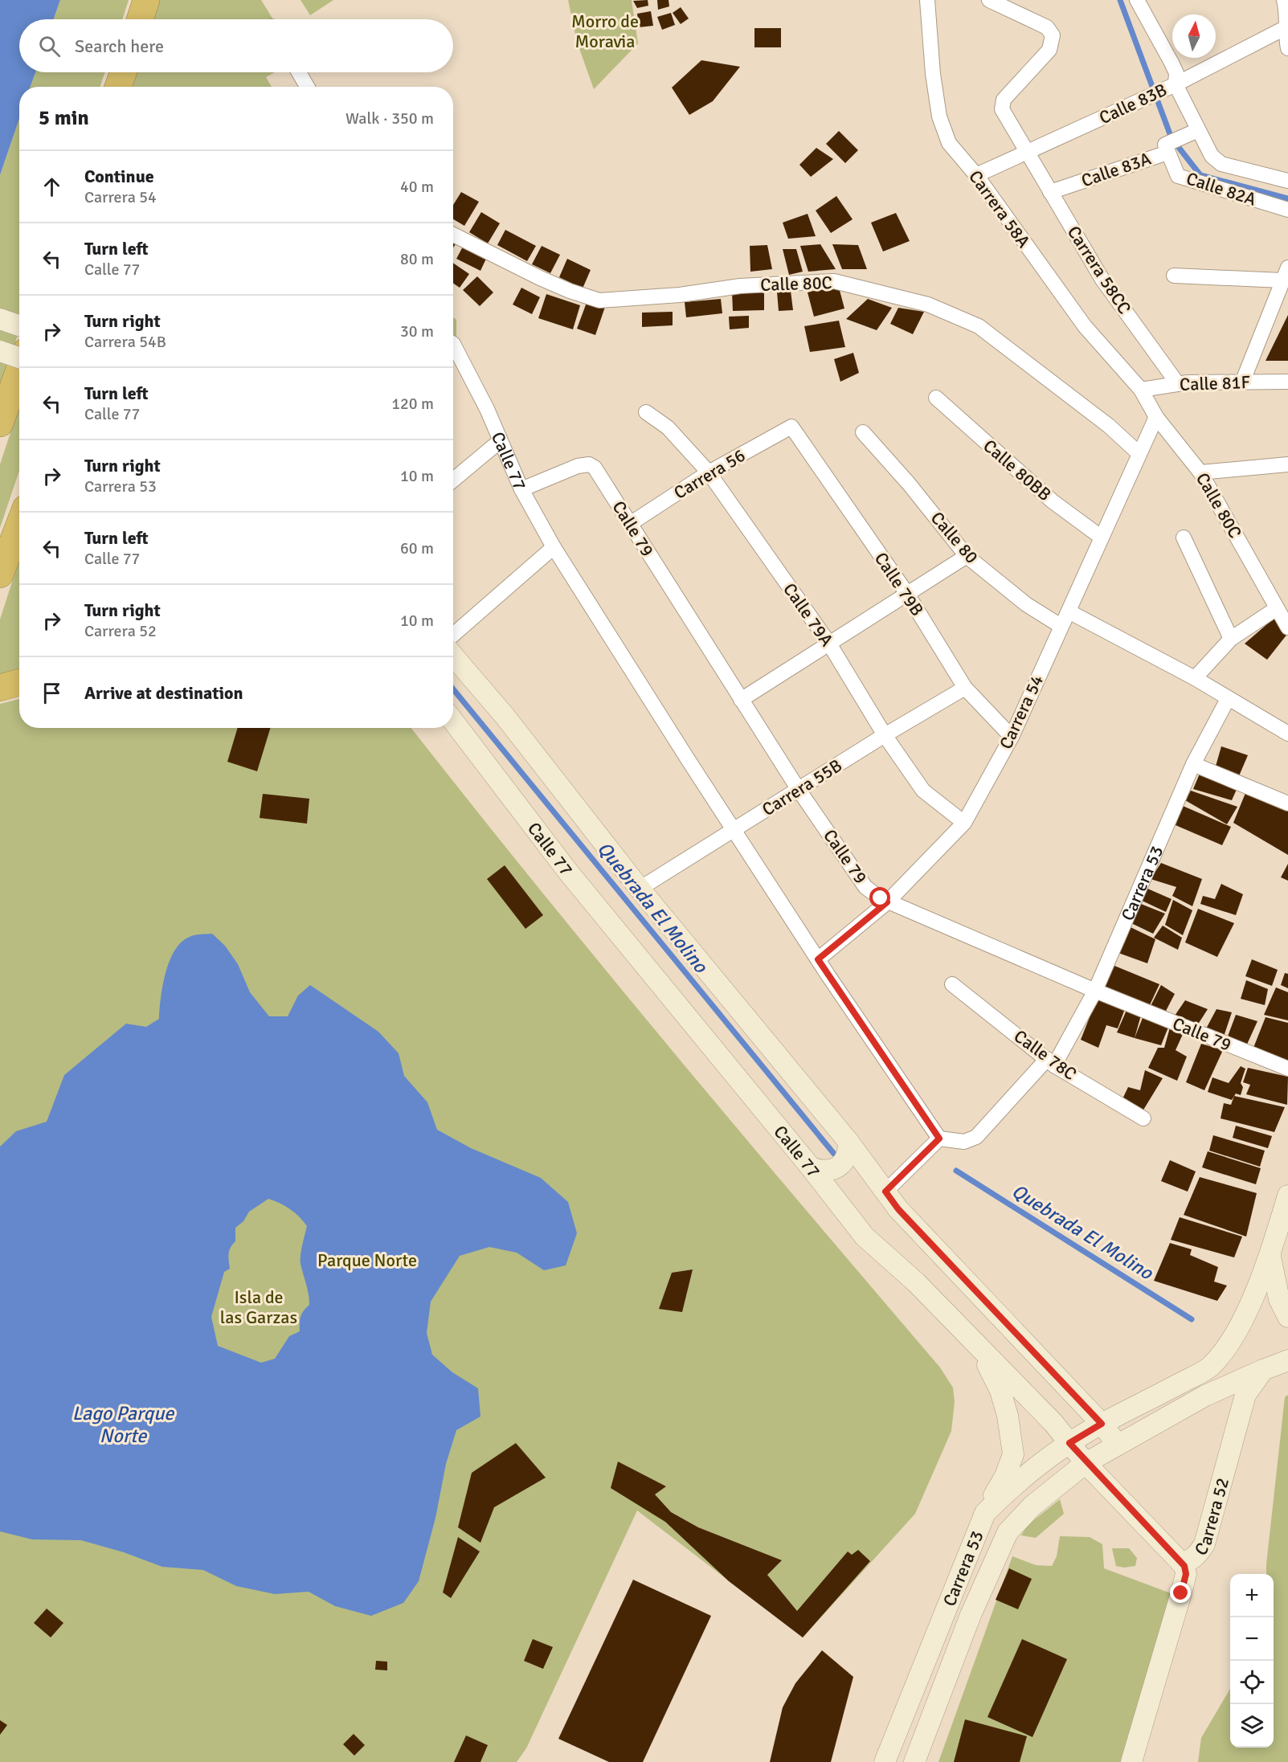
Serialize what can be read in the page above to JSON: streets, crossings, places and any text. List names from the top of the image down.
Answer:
{
  "streets": {
    "main road": ["Calle 77", "Carrera 53", "Carrera 52"],
    "street": [
      "Calle 83B",
      "Calle 83A",
      "Calle 82A",
      "Carrera 58A",
      "Carrera 58CC",
      "Calle 80C",
      "Calle 81F",
      "Calle 80BB",
      "Carrera 56",
      "Calle 79",
      "Calle 80",
      "Calle 79B",
      "Calle 79A",
      "Carrera 54",
      "Carrera 55B",
      "Calle 78C"
    ]
  },
  "crossings": [
    ["Calle 83B", "Calle 82A"],
    ["Calle 83B", "Carrera 58A"],
    ["Calle 83B", "Carrera 58CC"],
    ["Calle 83A", "Calle 82A"],
    ["Calle 83A", "Carrera 58CC"],
    ["Carrera 58A", "Calle 80C"],
    ["Carrera 58A", "Calle 81F"],
    ["Carrera 58CC", "Calle 81F"],
    ["Calle 80C", "Calle 81F"],
    ["Calle 80C", "Carrera 54"],
    ["Calle 77", "Calle 79"],
    ["Calle 77", "Carrera 54"],
    ["Calle 77", "Carrera 55B"],
    ["Calle 77", "Carrera 53"],
    ["Calle 77", "Carrera 52"],
    ["Calle 80BB", "Carrera 54"],
    ["Carrera 56", "Calle 79"],
    ["Carrera 56", "Calle 79B"],
    ["Carrera 56", "Calle 79A"],
    ["Calle 79", "Carrera 54"],
    ["Calle 79", "Carrera 55B"],
    ["Calle 79", "Carrera 53"],
    ["Calle 80", "Carrera 54"],
    ["Calle 79B", "Carrera 54"],
    ["Calle 79B", "Carrera 55B"],
    ["Calle 79A", "Carrera 54"],
    ["Calle 79A", "Carrera 55B"],
    ["Carrera 53", "Calle 78C"]
  ],
  "water": ["Quebrada El Molino", "Lago Parque Norte"],
  "parks": ["Morro de Moravia", "Parque Norte", "Isla de las Garzas"],
  "north": "top",
  "page": {
    "search": "Search here",
    "heading": ["5 min", "Walk · 350 m"],
    "list": [
      ["Continue", "Carrera 54", "40 m"],
      ["Turn left", "Calle 77", "80 m"],
      ["Turn right", "Carrera 54B", "30 m"],
      ["Turn left", "Calle 77", "120 m"],
      ["Turn right", "Carrera 53", "10 m"],
      ["Turn left", "Calle 77", "60 m"],
      ["Turn right", "Carrera 52", "10 m"],
      "Arrive at destination"
    ],
    "map_buttons": ["+", "−"]
  }
}
